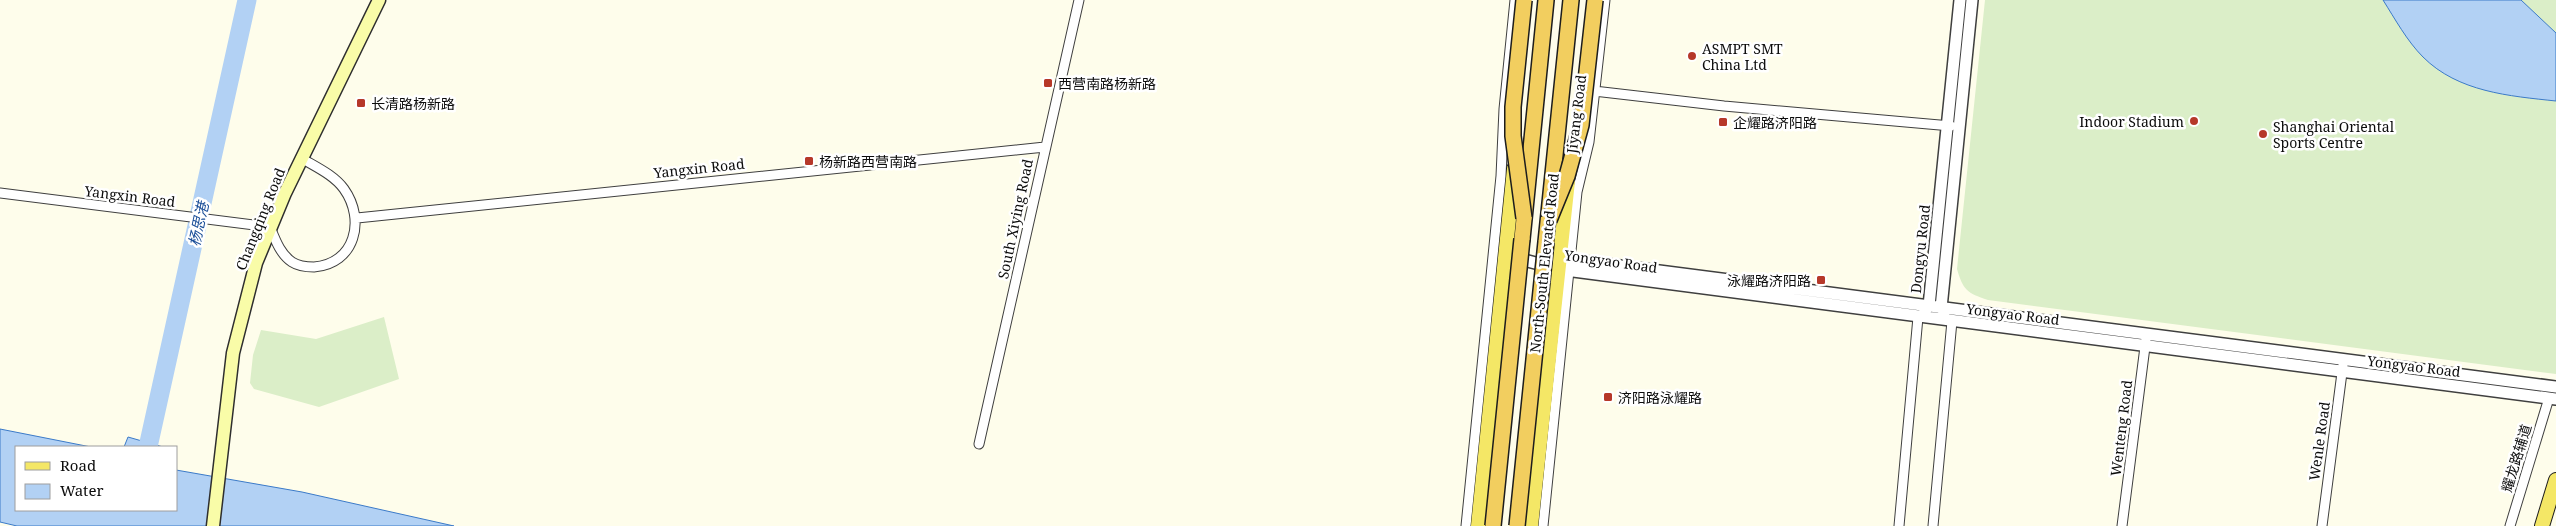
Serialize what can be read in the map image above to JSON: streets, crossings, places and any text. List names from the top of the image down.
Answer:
{
  "streets": {
    "highway": ["North-South Elevated Road"],
    "main road": ["Jiyang Road", "Changqing Road"],
    "street": [
      "Yangxin Road",
      "South Xiying Road",
      "Dongyu Road",
      "Yongyao Road",
      "Wenteng Road",
      "Wenle Road",
      "耀龙路辅道"
    ]
  },
  "crossings": [
    ["Jiyang Road", "Yongyao Road"],
    ["Yangxin Road", "Changqing Road"],
    ["Yangxin Road", "South Xiying Road"],
    ["Dongyu Road", "Yongyao Road"],
    ["Yongyao Road", "Wenteng Road"],
    ["Yongyao Road", "Wenle Road"],
    ["Yongyao Road", "耀龙路辅道"]
  ],
  "water": ["杨思港"],
  "places": {
    "other": ["ASMPT SMT China Ltd", "Indoor Stadium", "Shanghai Oriental Sports Centre"],
    "transit": [
      "西营南路杨新路",
      "长清路杨新路",
      "企耀路济阳路",
      "杨新路西营南路",
      "泳耀路济阳路",
      "济阳路泳耀路"
    ]
  },
  "legend": ["Road", "Water"]
}
